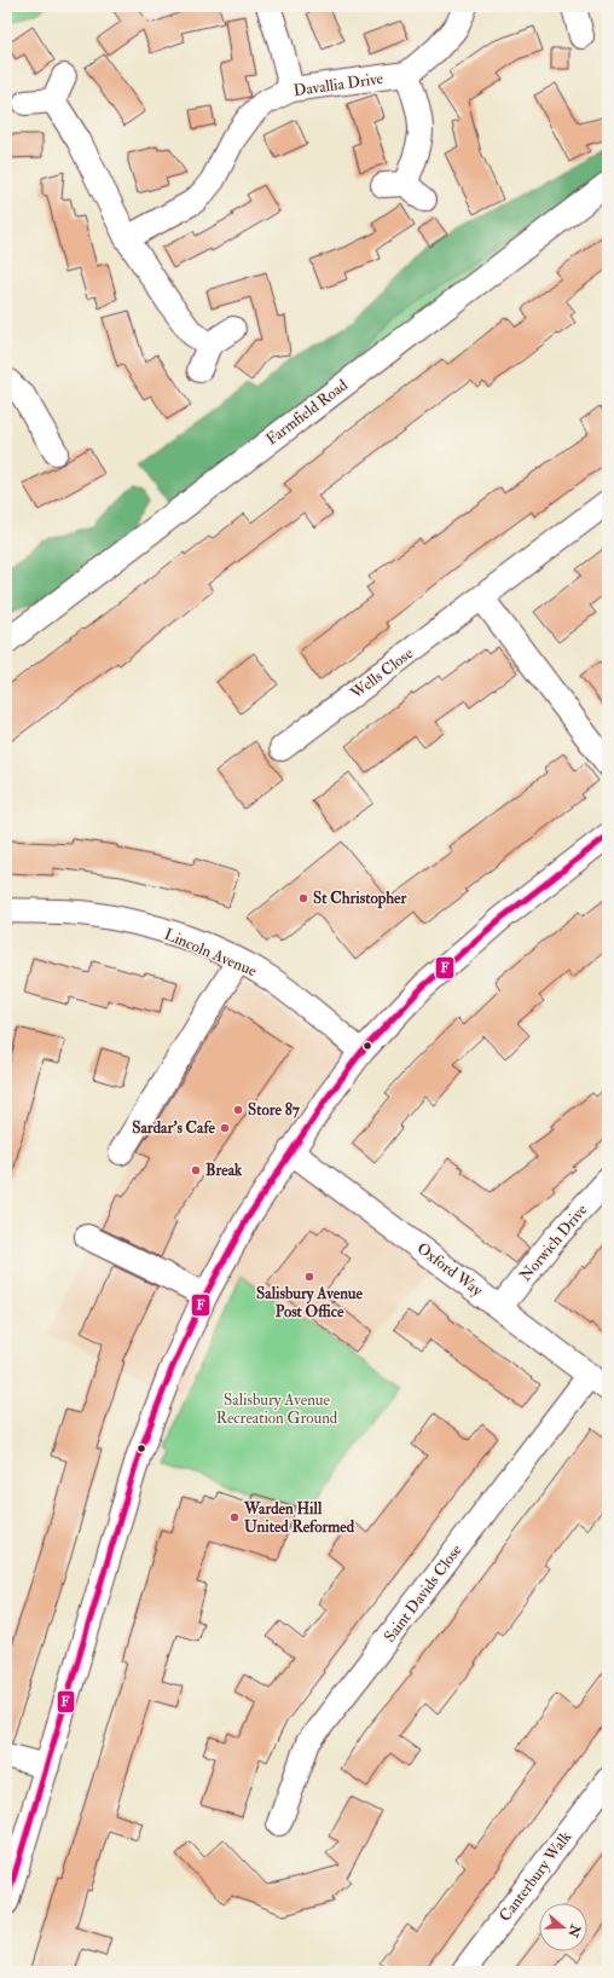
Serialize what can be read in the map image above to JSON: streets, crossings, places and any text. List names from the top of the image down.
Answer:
{
  "streets": {
    "street": [
      "Davallia Drive",
      "Farmfield Road",
      "Wells Close",
      "Lincoln Avenue",
      "Norwich Drive",
      "Oxford Way",
      "Saint Davids Close",
      "Canterbury Walk"
    ]
  },
  "crossings": [
    ["Norwich Drive", "Oxford Way"],
    ["Oxford Way", "Saint Davids Close"]
  ],
  "parks": ["Salisbury Avenue Recreation Ground"],
  "places": [
    "St Christopher",
    "Store 87",
    "Sardar's Cafe",
    "Break",
    "Salisbury Avenue Post Office",
    "Warden Hill United Reformed"
  ],
  "lines": ["transit line F"],
  "north": "right"
}
